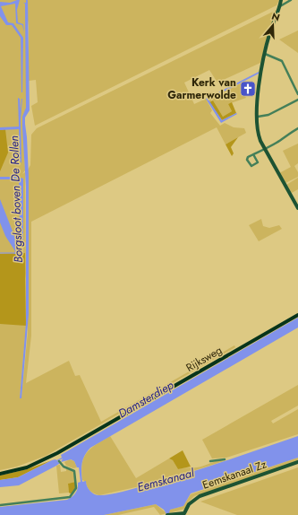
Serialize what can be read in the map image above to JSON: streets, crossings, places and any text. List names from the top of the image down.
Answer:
{
  "streets": {
    "main road": ["Rijksweg"],
    "street": ["Eemskanaal Zz"]
  },
  "water": ["Borgsloot boven De Rollen", "Damsterdiep", "Eemskanaal"],
  "places": {
    "church": ["Kerk van Garmerwolde"]
  },
  "north": "top"
}
